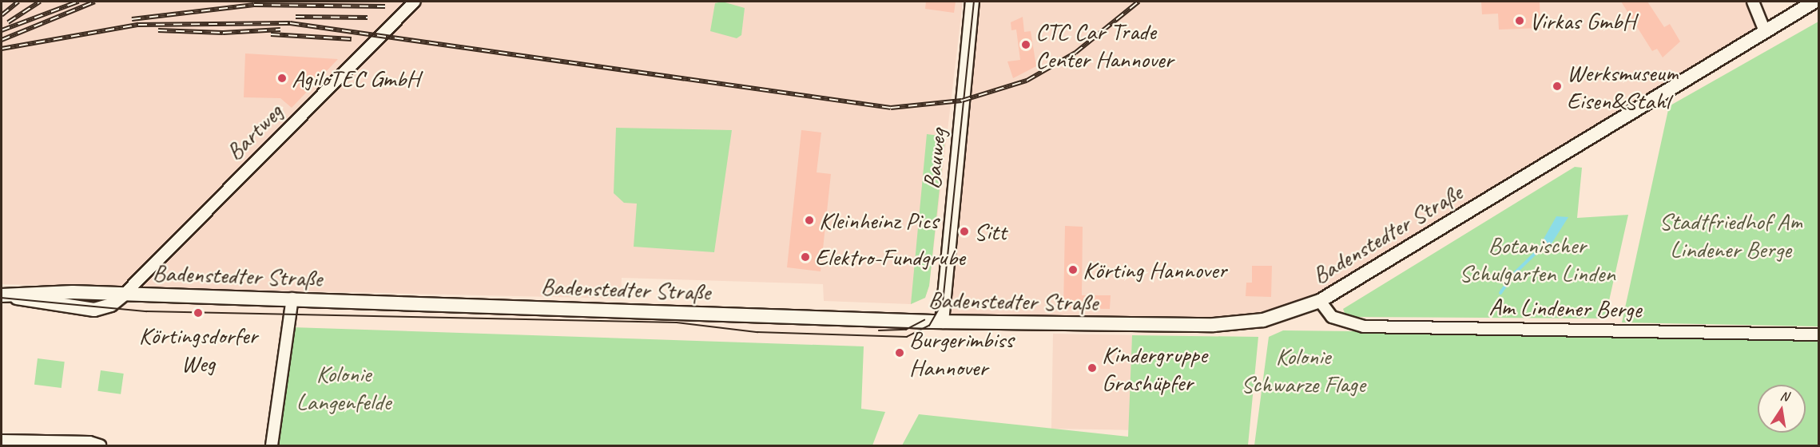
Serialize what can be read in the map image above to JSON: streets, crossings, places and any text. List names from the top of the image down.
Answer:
{
  "streets": {
    "street": [
      "Bartweg",
      "Bauweg",
      "Badenstedter Straße",
      "Am Lindener Berge"
    ]
  },
  "crossings": [
    ["Bartweg", "Badenstedter Straße"],
    ["Bauweg", "Badenstedter Straße"],
    ["Badenstedter Straße", "Am Lindener Berge"]
  ],
  "parks": [
    "Stadtfriedhof Am Lindener Berge",
    "Botanischer Schulgarten Linden",
    "Kolonie Schwarze Flage",
    "Kolonie Langenfelde"
  ],
  "places": [
    "Virkas GmbH",
    "CTC Car Trade Center Hannover",
    "AgiloTEC GmbH",
    "Werksmuseum Eisen&Stahl",
    "Kleinheinz Pics",
    "Sitt",
    "Elektro-Fundgrube",
    "Körting Hannover",
    "Körtingsdorfer Weg",
    "Burgerimbiss Hannover",
    "Kindergruppe Grashüpfer"
  ],
  "north": "top"
}
